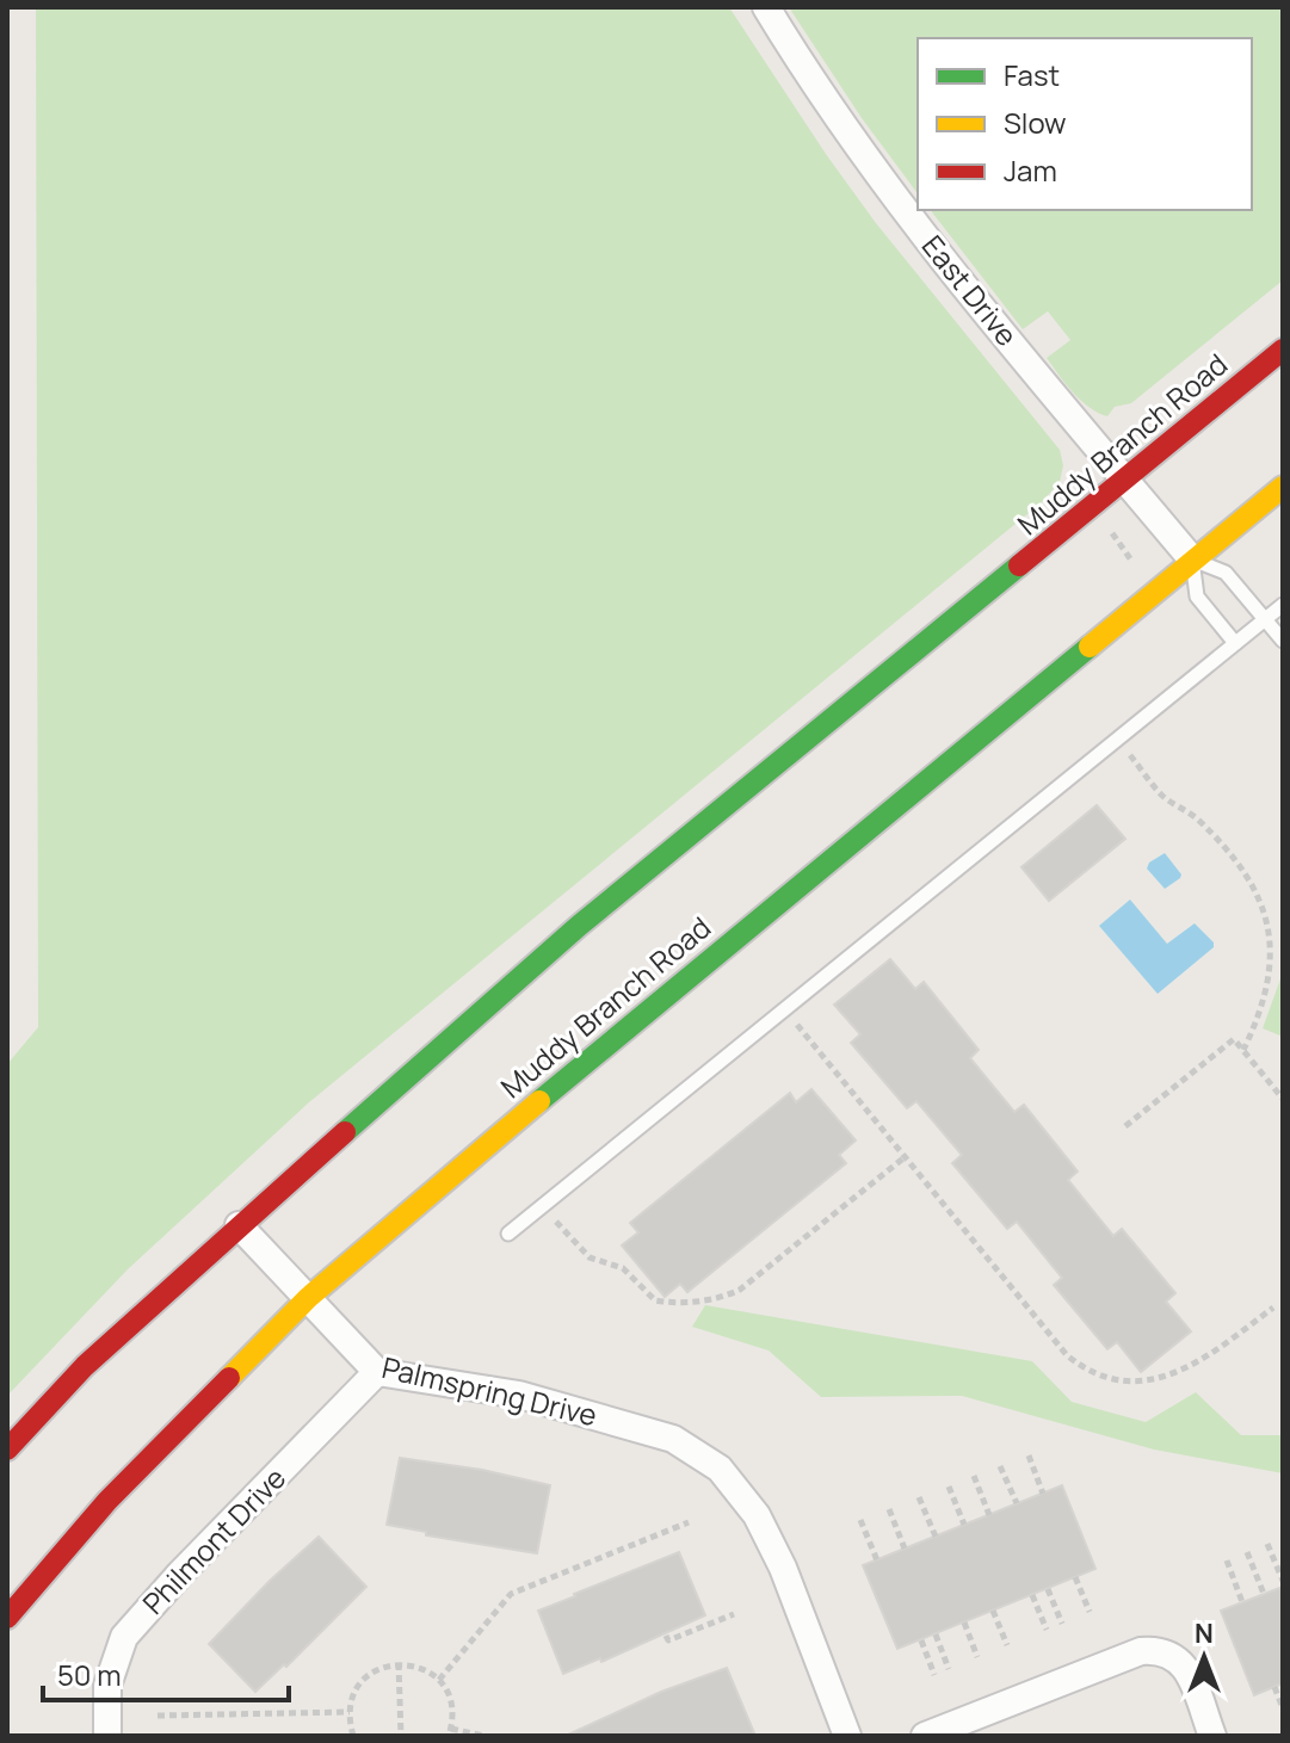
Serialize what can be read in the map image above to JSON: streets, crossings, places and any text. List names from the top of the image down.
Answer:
{
  "streets": {
    "main road": ["Muddy Branch Road"],
    "street": ["East Drive", "Palmspring Drive", "Philmont Drive"]
  },
  "crossings": [
    ["East Drive", "Muddy Branch Road"],
    ["Muddy Branch Road", "Palmspring Drive"],
    ["Palmspring Drive", "Philmont Drive"]
  ],
  "legend": ["Fast", "Slow", "Jam"],
  "scale_bar": "50 m",
  "north": "top"
}
